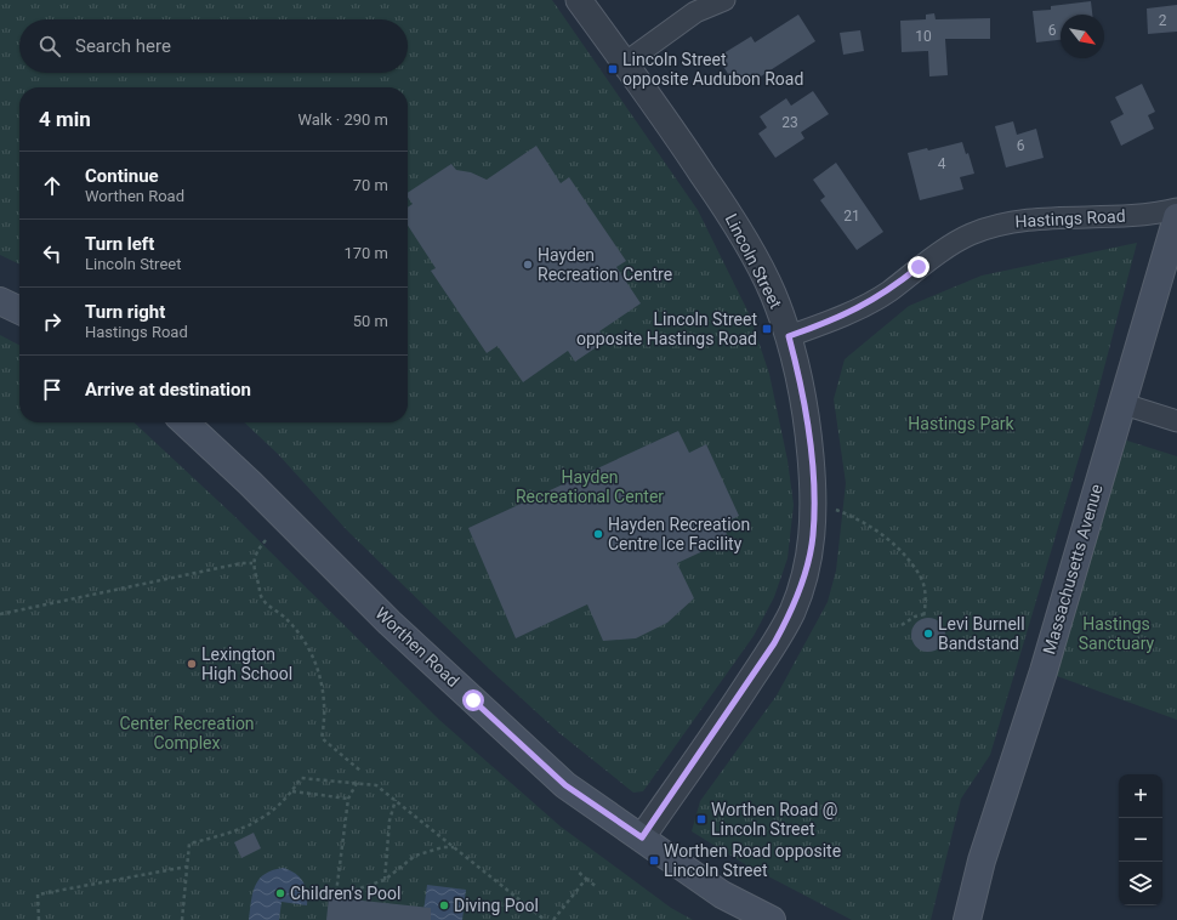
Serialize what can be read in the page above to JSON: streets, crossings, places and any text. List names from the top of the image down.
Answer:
{
  "streets": {
    "main road": ["Massachusetts Avenue", "Worthen Road"],
    "street": ["Hastings Road", "Lincoln Street"]
  },
  "crossings": [
    ["Hastings Road", "Lincoln Street"],
    ["Lincoln Street", "Worthen Road"]
  ],
  "parks": [
    "Hastings Park",
    "Hayden Recreational Center",
    "Hastings Sanctuary",
    "Center Recreation Complex"
  ],
  "places": {
    "transit": [
      "Lincoln Street opposite Audubon Road",
      "Lincoln Street opposite Hastings Road",
      "Worthen Road @ Lincoln Street",
      "Worthen Road opposite Lincoln Street"
    ],
    "other": [
      "Hayden Recreation Centre",
      "Hayden Recreation Centre Ice Facility",
      "Levi Burnell Bandstand",
      "Lexington High School",
      "Children's Pool",
      "Diving Pool"
    ]
  },
  "house_numbers": [
    "2",
    "6",
    "10",
    "23",
    "6",
    "4",
    "21"
  ],
  "north": "bottom right",
  "page": {
    "search": "Search here",
    "heading": ["4 min", "Walk · 290 m"],
    "list": [
      ["Continue", "Worthen Road", "70 m"],
      ["Turn left", "Lincoln Street", "170 m"],
      ["Turn right", "Hastings Road", "50 m"],
      "Arrive at destination"
    ],
    "map_buttons": ["+", "−"]
  }
}
